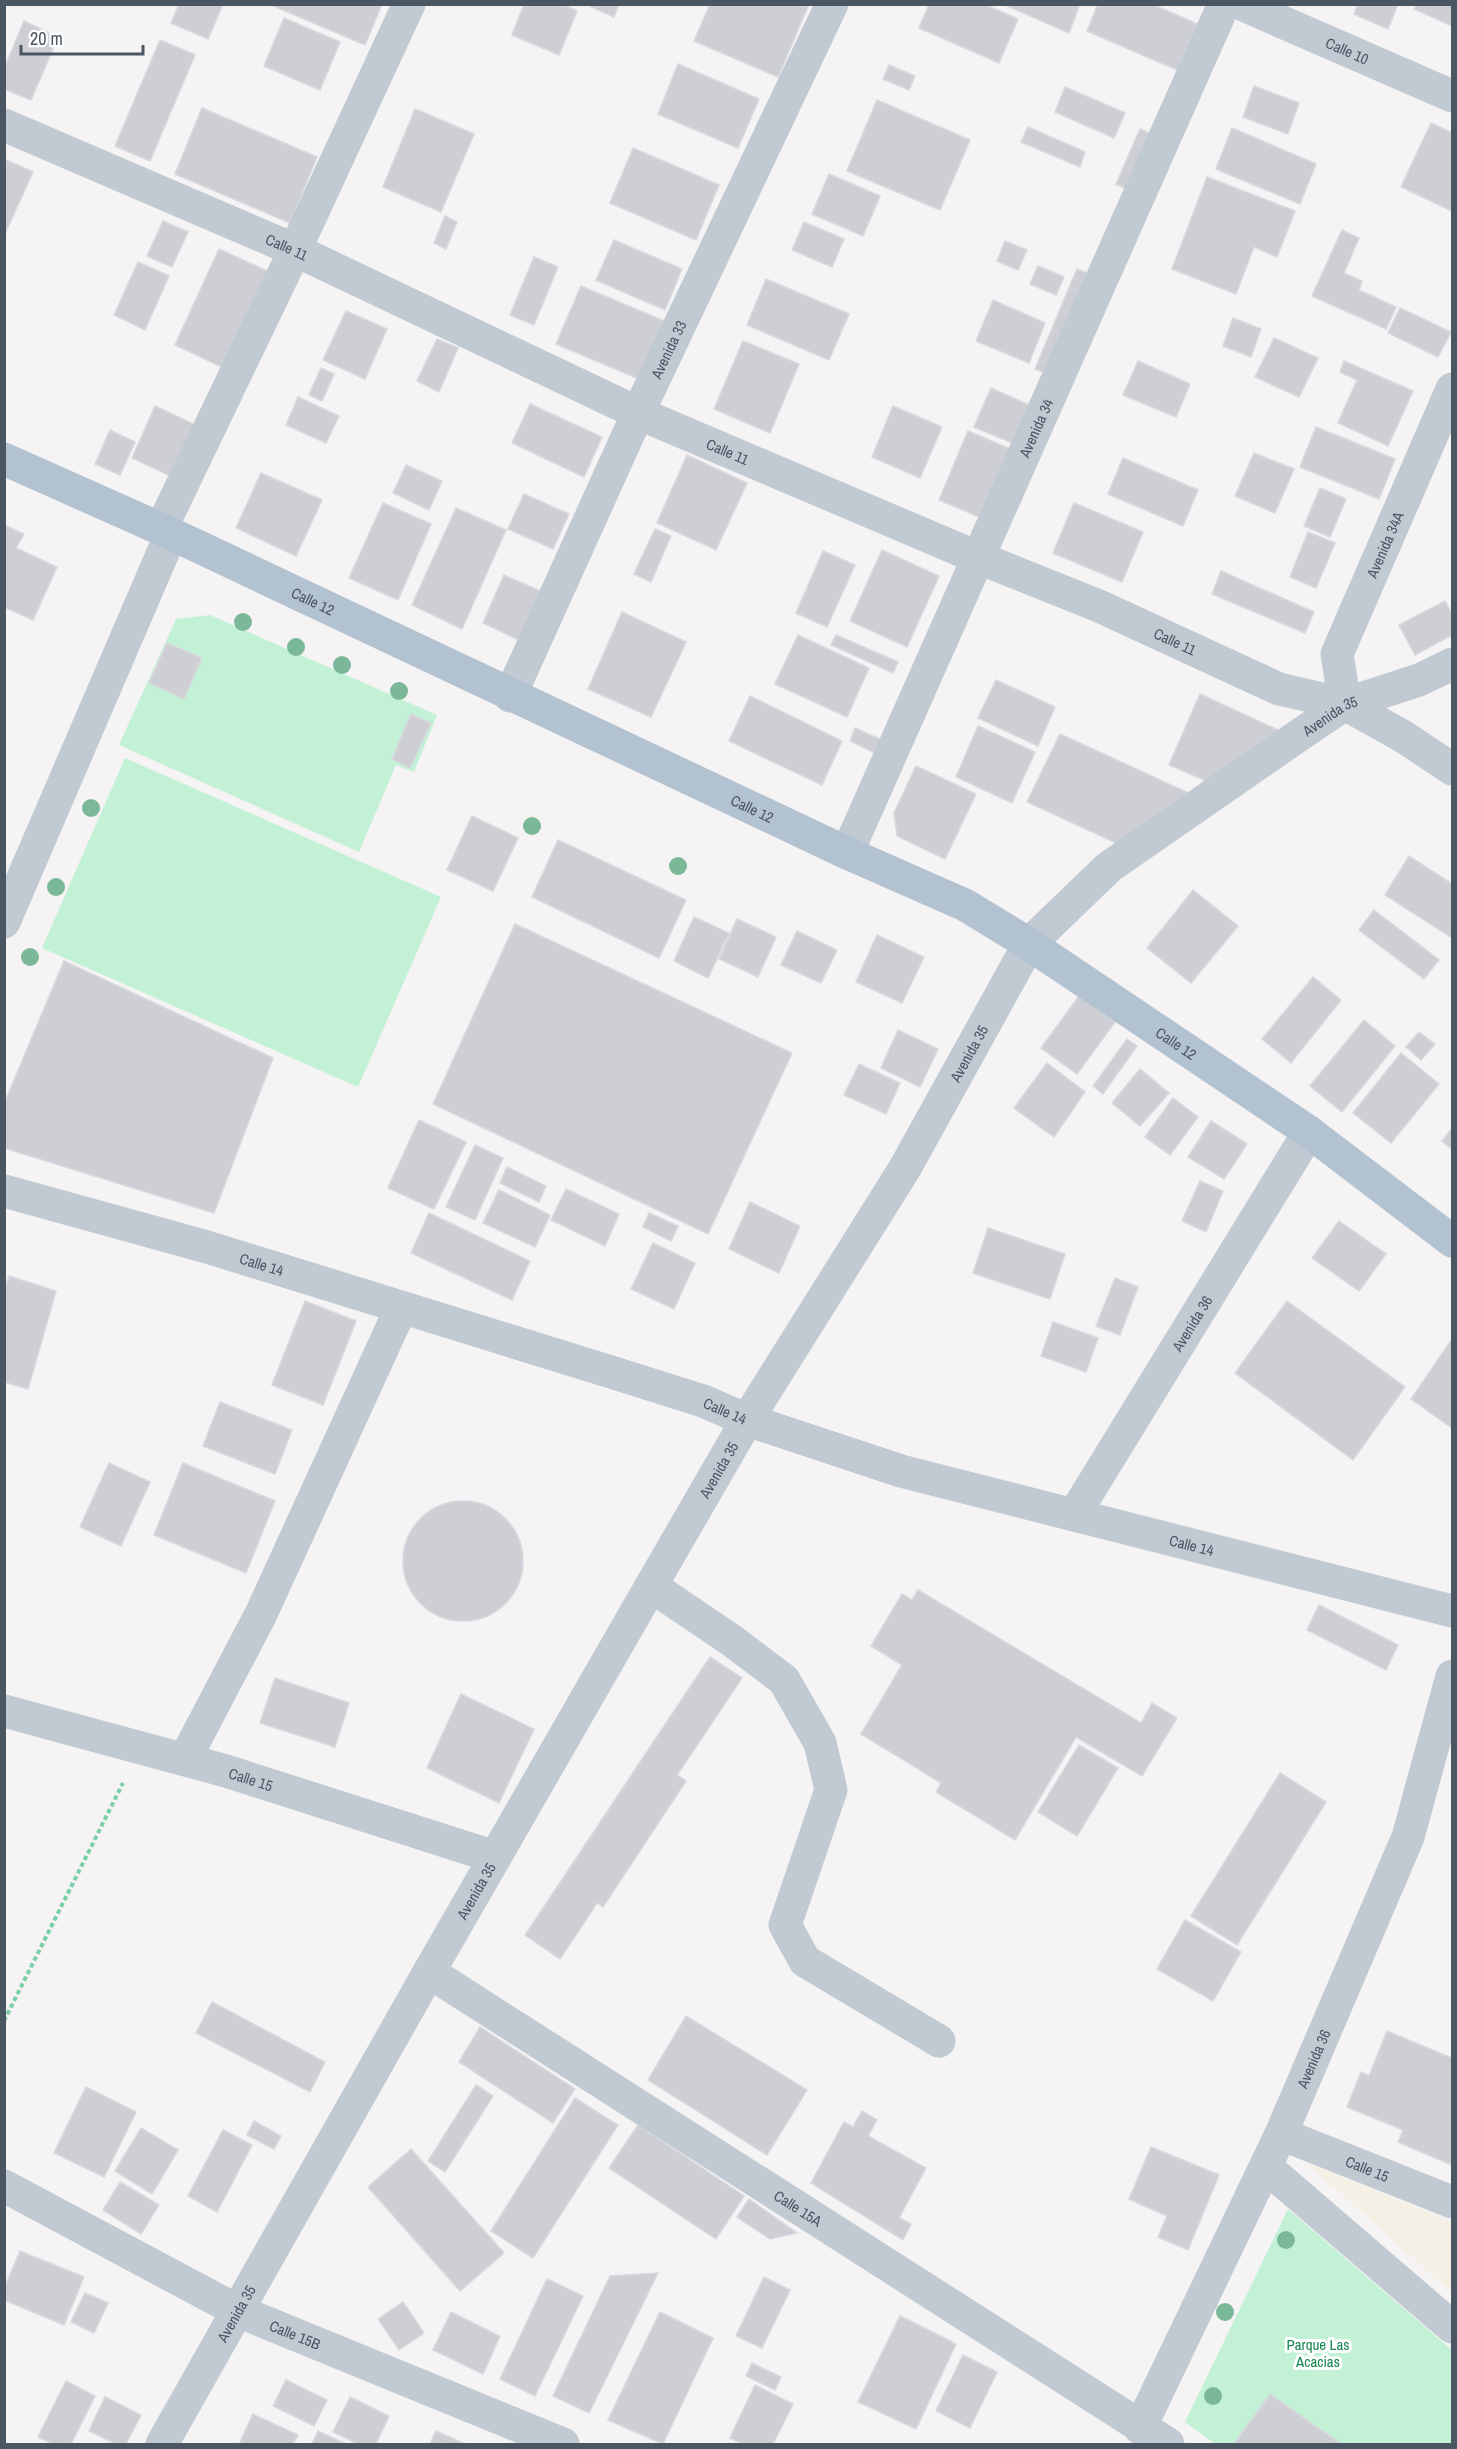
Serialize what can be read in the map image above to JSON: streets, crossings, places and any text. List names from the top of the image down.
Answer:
{
  "streets": {
    "main road": ["Calle 12"],
    "street": [
      "Calle 10",
      "Calle 11",
      "Avenida 33",
      "Avenida 34",
      "Avenida 34A",
      "Avenida 35",
      "Calle 14",
      "Avenida 36",
      "Calle 15",
      "Calle 15A",
      "Calle 15B"
    ]
  },
  "crossings": [
    ["Calle 11", "Avenida 33"],
    ["Calle 11", "Avenida 34"],
    ["Calle 11", "Avenida 34A"],
    ["Calle 11", "Avenida 35"],
    ["Avenida 33", "Calle 12"],
    ["Avenida 34", "Calle 12"],
    ["Avenida 34A", "Avenida 35"],
    ["Calle 12", "Avenida 35"],
    ["Calle 12", "Avenida 36"],
    ["Avenida 35", "Calle 14"],
    ["Avenida 35", "Calle 15"],
    ["Avenida 35", "Calle 15A"],
    ["Avenida 35", "Calle 15B"],
    ["Calle 14", "Avenida 36"],
    ["Avenida 36", "Calle 15"],
    ["Avenida 36", "Calle 15A"]
  ],
  "parks": ["Parque Las Acacias"],
  "scale_bar": "20 m"
}
